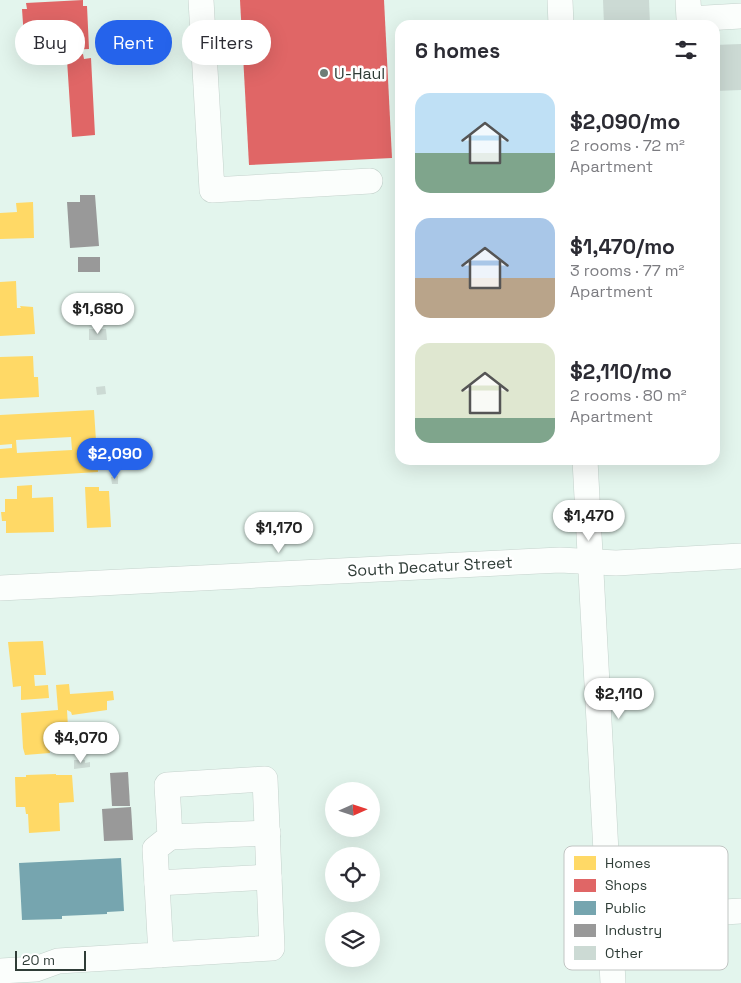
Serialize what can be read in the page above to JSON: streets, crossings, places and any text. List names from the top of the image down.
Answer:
{
  "streets": {
    "street": ["South Decatur Street"]
  },
  "places": ["U-Haul"],
  "legend": [
    "Homes",
    "Shops",
    "Public",
    "Industry",
    "Other"
  ],
  "scale_bar": "20 m",
  "north": "right",
  "page": {
    "chip": ["Buy", "Rent", "Filters"],
    "heading": "6 homes",
    "list": [
      {
        "name": "$2,090/mo",
        "note": "2 rooms · 72 m² · Apartment"
      },
      {
        "name": "$1,470/mo",
        "note": "3 rooms · 77 m² · Apartment"
      },
      {
        "name": "$2,110/mo",
        "note": "2 rooms · 80 m² · Apartment"
      }
    ],
    "price": [
      "$1,680",
      "$2,090",
      "$1,470",
      "$1,170",
      "$2,110",
      "$4,070"
    ],
    "scale": "20 m"
  }
}
